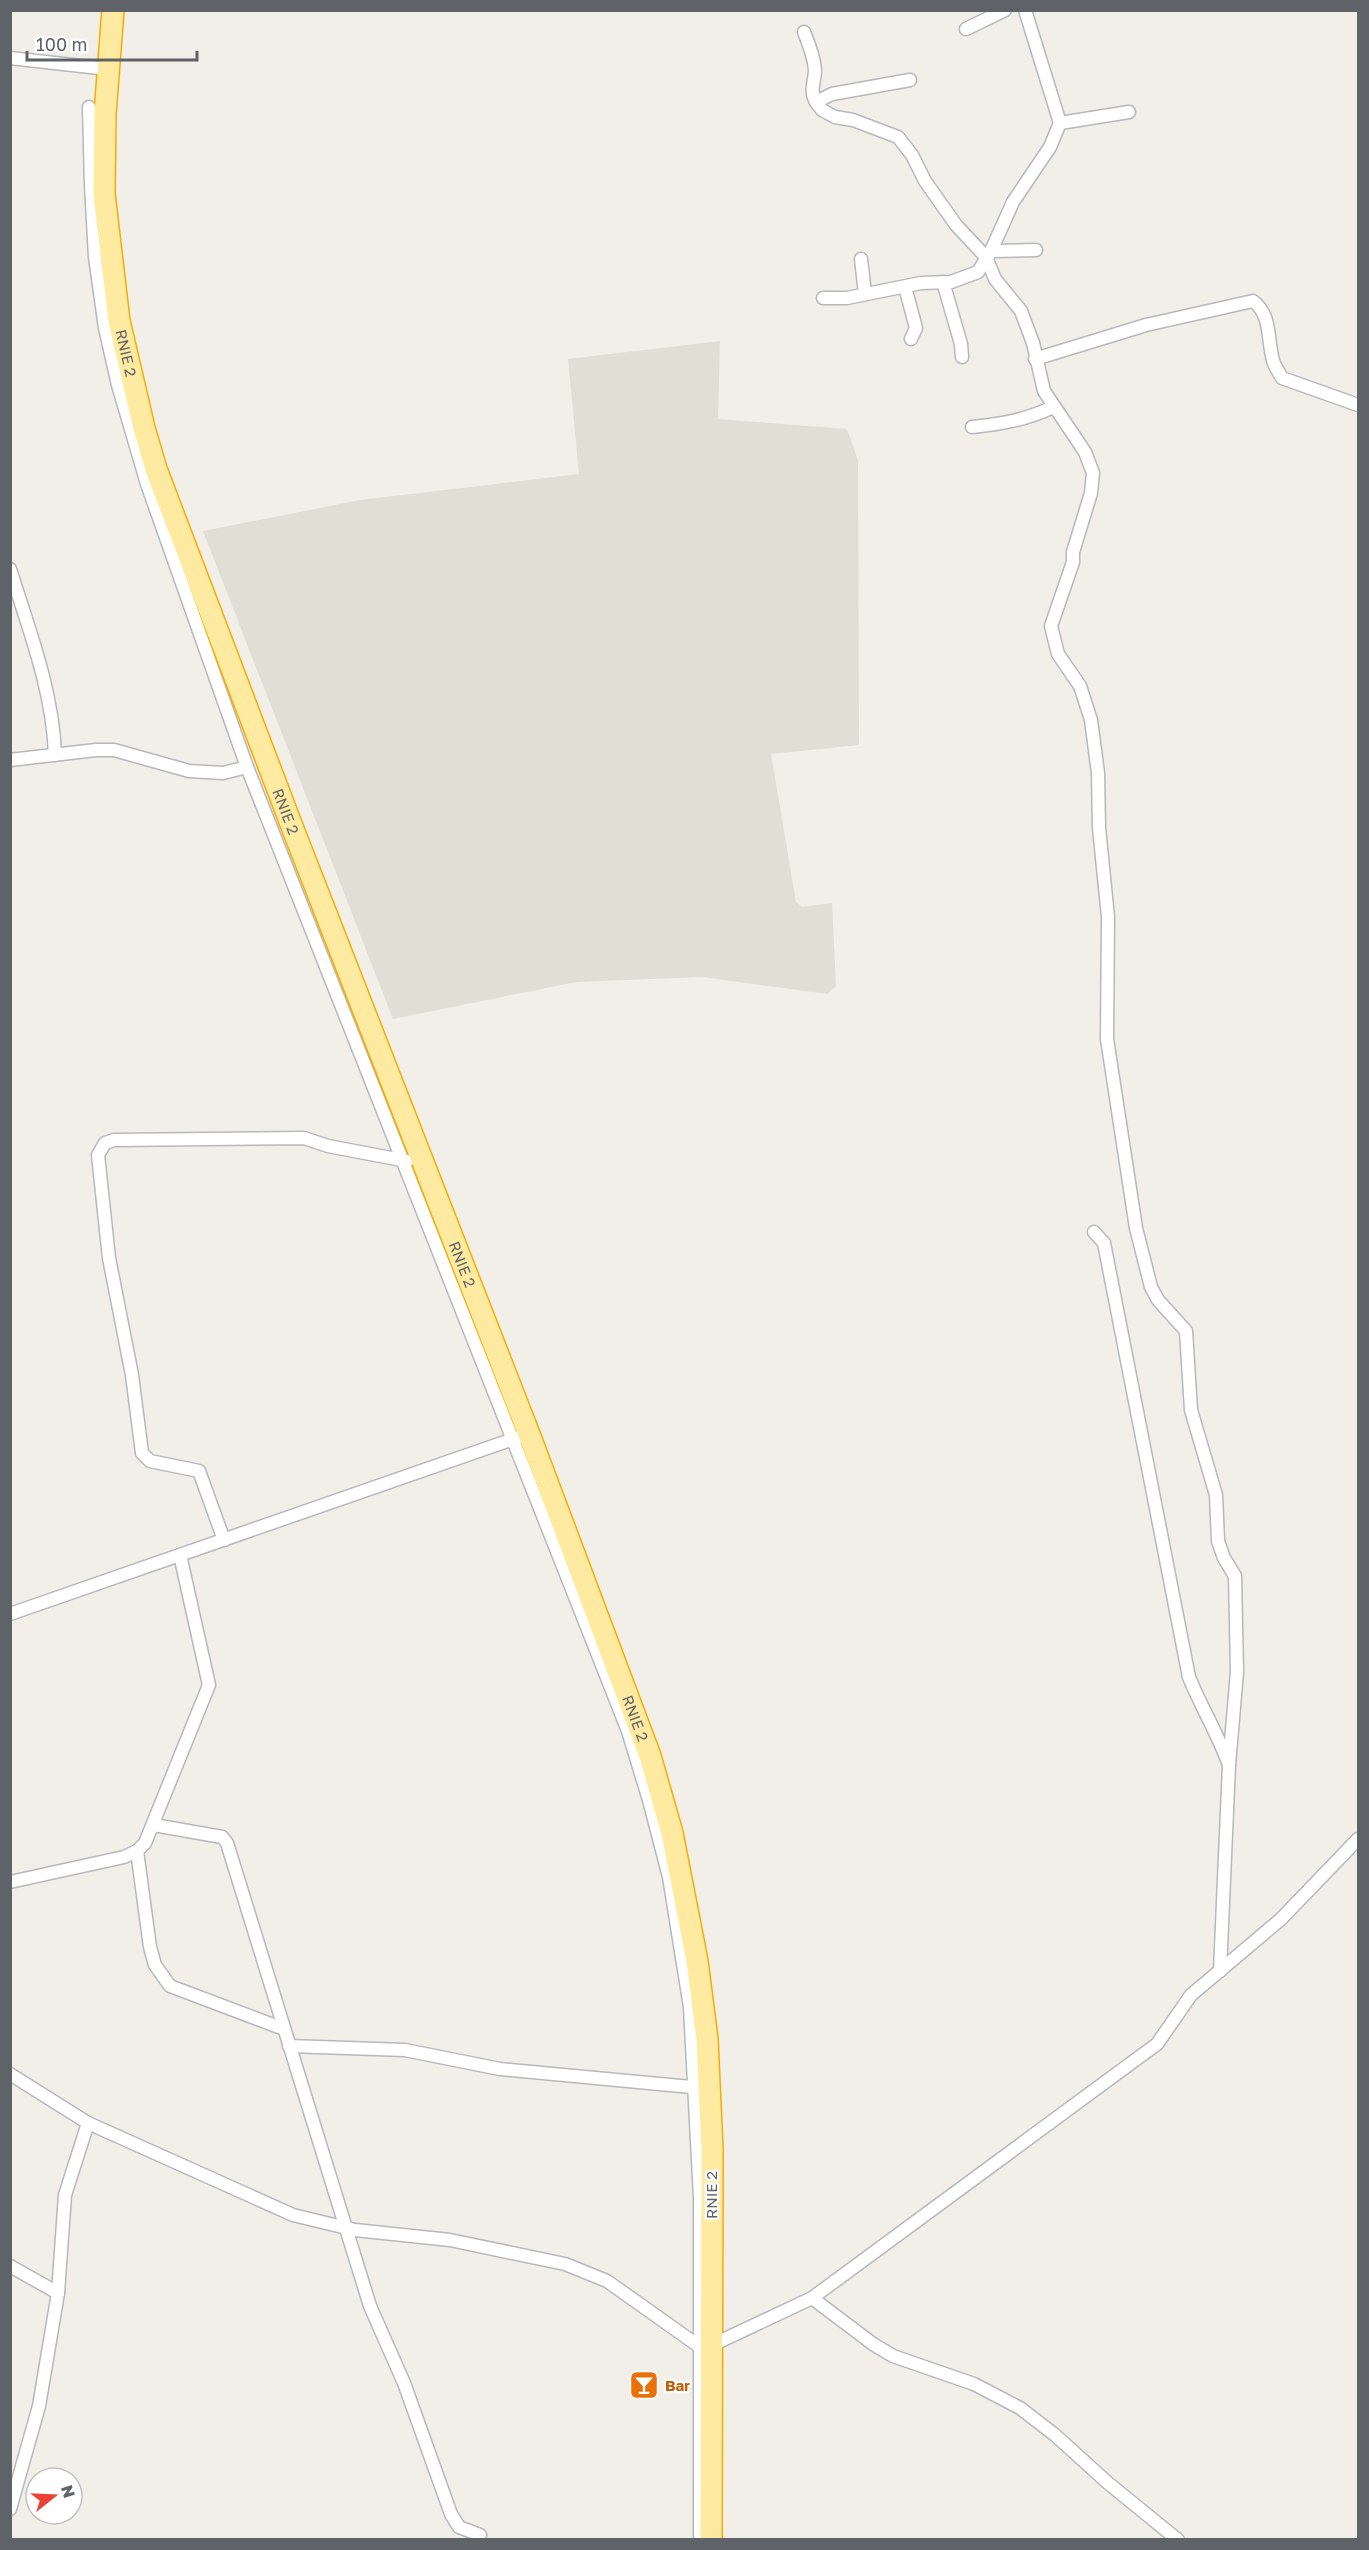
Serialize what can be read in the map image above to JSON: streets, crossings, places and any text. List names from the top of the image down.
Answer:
{
  "streets": {
    "highway": ["RNIE 2"]
  },
  "places": {
    "bar": ["Bar"]
  },
  "scale_bar": "100 m",
  "north": "right"
}
